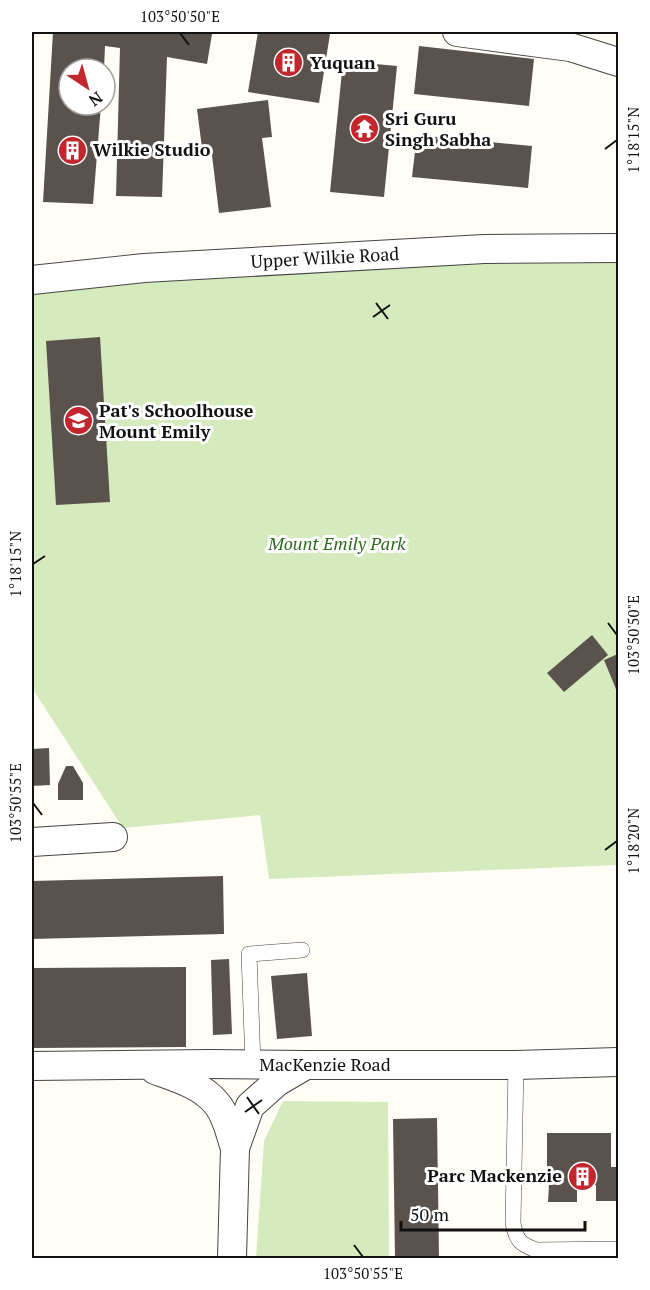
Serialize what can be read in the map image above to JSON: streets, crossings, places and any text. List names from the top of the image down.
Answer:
{
  "streets": {
    "street": ["Upper Wilkie Road", "MacKenzie Road"]
  },
  "parks": ["Mount Emily Park"],
  "places": {
    "building": ["Yuquan", "Wilkie Studio", "Parc Mackenzie"],
    "temple": ["Sri Guru Singh Sabha"],
    "school or university": ["Pat's Schoolhouse Mount Emily"]
  },
  "scale_bar": "50 m",
  "north": "bottom right",
  "coordinates": [
    "103°50'50\"E",
    "1°18'15\"N",
    "103°50'55\"E",
    "1°18'20\"N"
  ]
}
